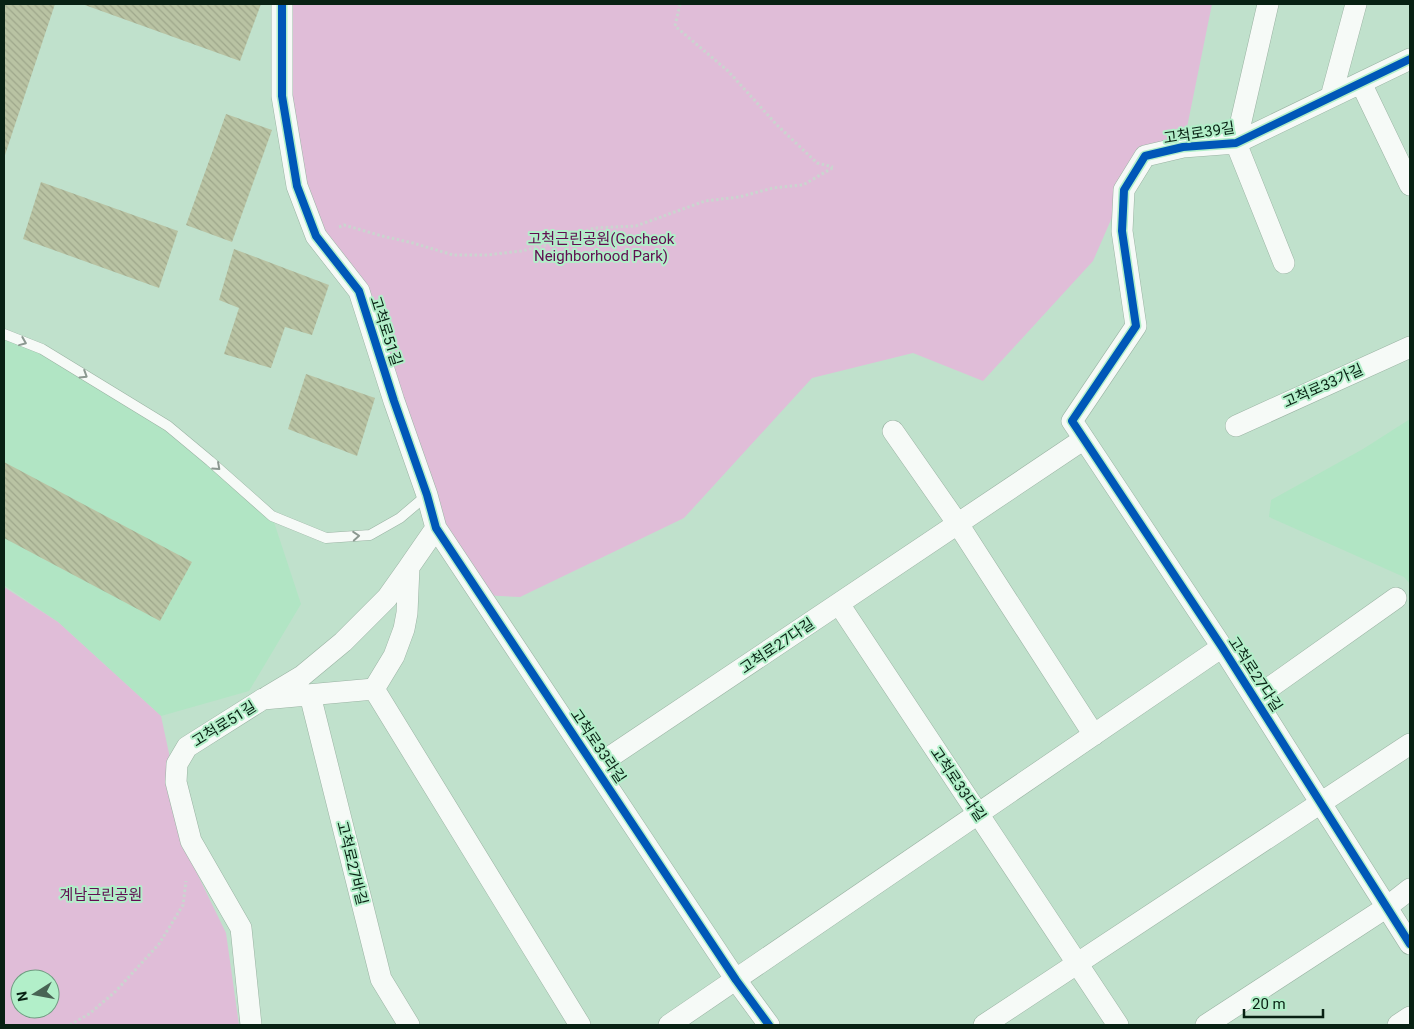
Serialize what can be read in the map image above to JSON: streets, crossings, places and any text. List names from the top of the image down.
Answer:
{
  "streets": {
    "street": [
      "고척로39길",
      "고척로51길",
      "고척로33가길",
      "고척로27다길",
      "고척로33라길",
      "고척로33다길",
      "고척로27바길"
    ]
  },
  "crossings": [
    ["고척로39길", "고척로27다길"],
    ["고척로51길", "고척로33라길"],
    ["고척로51길", "고척로27바길"],
    ["고척로27다길", "고척로33라길"],
    ["고척로27다길", "고척로33다길"]
  ],
  "parks": ["고척근린공원(Gocheok Neighborhood Park)", "계남근린공원"],
  "scale_bar": "20 m",
  "north": "left"
}
